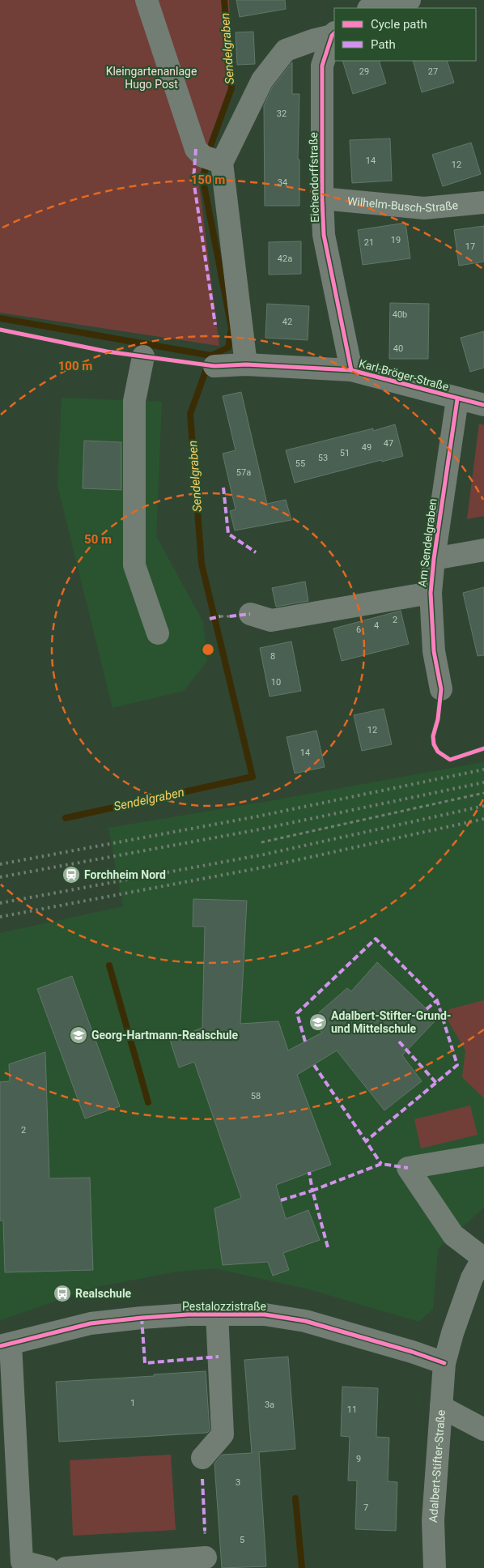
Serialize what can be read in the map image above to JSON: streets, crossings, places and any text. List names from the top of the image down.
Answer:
{
  "streets": {
    "street": [
      "Eichendorffstraße",
      "Wilhelm-Busch-Straße",
      "Karl-Bröger-Straße",
      "Am Sendelgraben",
      "Pestalozzistraße",
      "Adalbert-Stifter-Straße"
    ]
  },
  "crossings": [
    ["Eichendorffstraße", "Wilhelm-Busch-Straße"],
    ["Eichendorffstraße", "Karl-Bröger-Straße"],
    ["Karl-Bröger-Straße", "Am Sendelgraben"],
    ["Pestalozzistraße", "Adalbert-Stifter-Straße"]
  ],
  "water": ["Sendelgraben"],
  "parks": ["Kleingartenanlage Hugo Post"],
  "places": {
    "station": ["Forchheim Nord"],
    "school or university": ["Adalbert-Stifter-Grund- und Mittelschule", "Georg-Hartmann-Realschule"],
    "bus stop": ["Realschule"]
  },
  "house_numbers": [
    "29",
    "27",
    "32",
    "14",
    "12",
    "34",
    "19",
    "21",
    "17",
    "42a",
    "40b",
    "42",
    "40",
    "47",
    "49",
    "51",
    "53",
    "55",
    "57a",
    "2",
    "4",
    "6",
    "8",
    "10",
    "12",
    "14",
    "58",
    "2",
    "1",
    "3a",
    "11",
    "9",
    "3",
    "7",
    "5"
  ],
  "legend": ["Cycle path", "Path"],
  "rings": ["150 m", "100 m", "50 m"]
}
